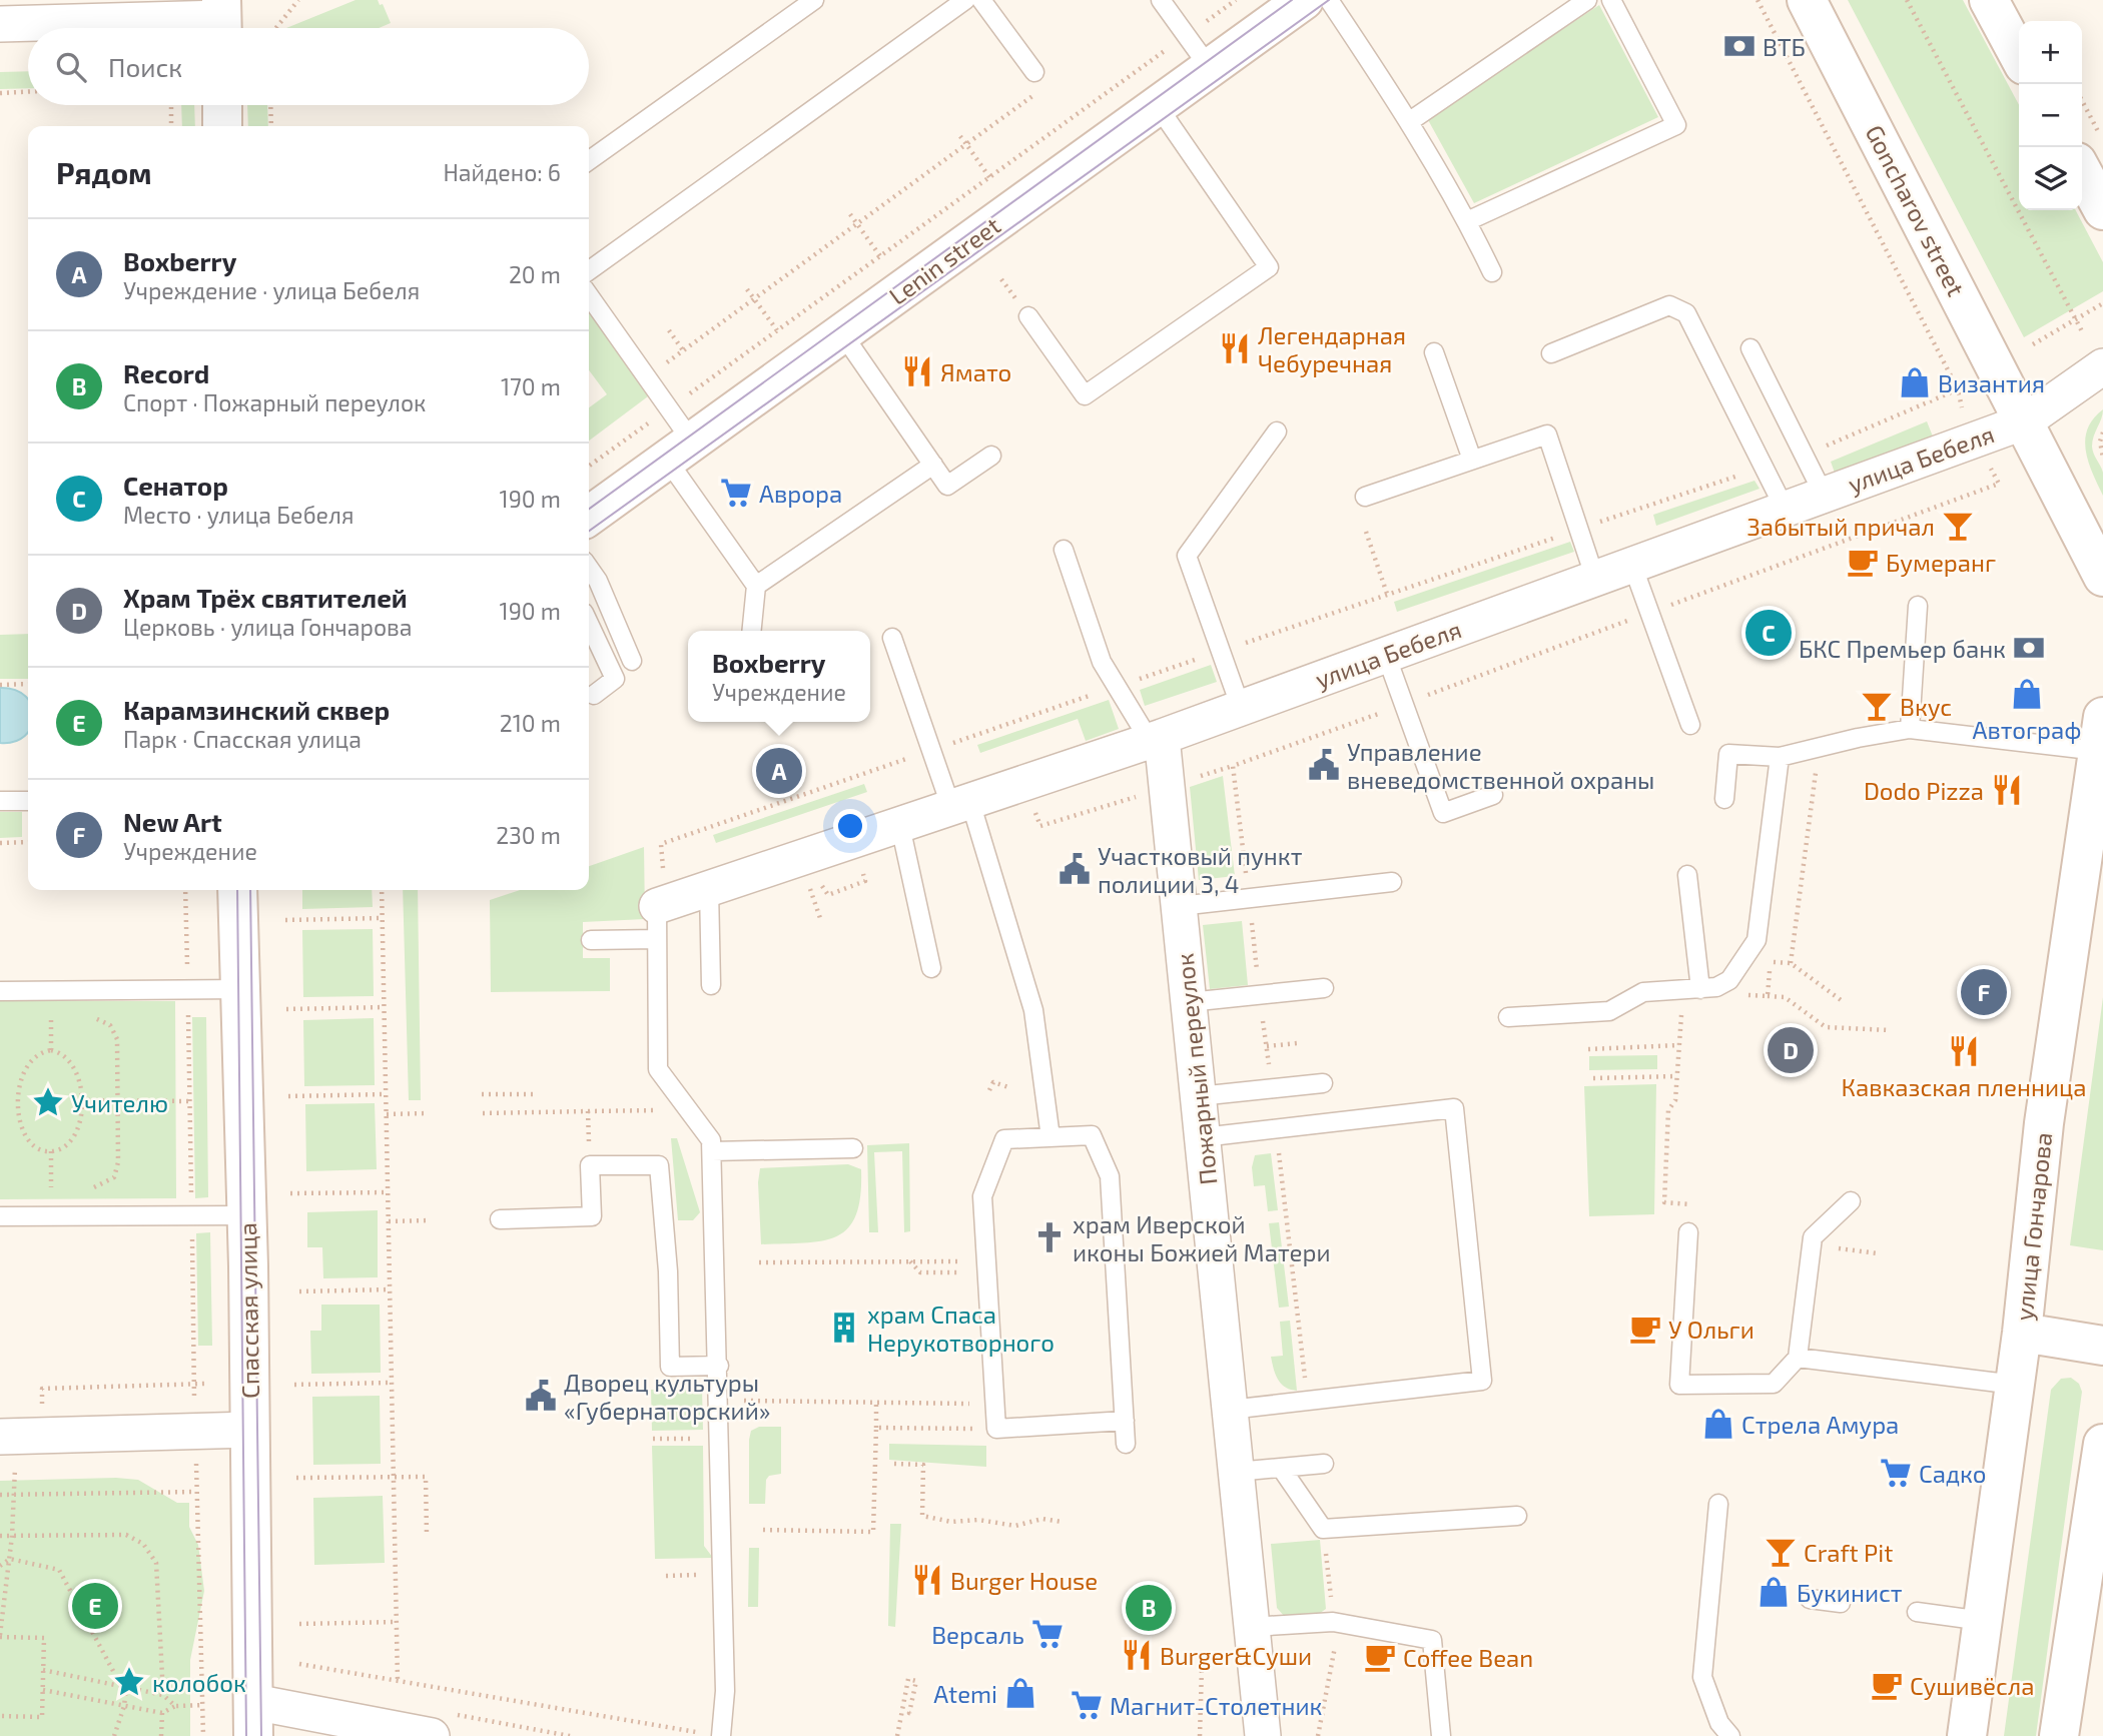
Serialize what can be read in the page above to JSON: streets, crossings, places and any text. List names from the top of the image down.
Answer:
{
  "streets": {
    "main road": [
      "Goncharov street",
      "Lenin street",
      "улица Гончарова",
      "Спасская улица"
    ],
    "street": ["улица Бебеля", "Пожарный переулок"]
  },
  "crossings": [
    ["Goncharov street", "улица Бебеля"],
    ["улица Бебеля", "Пожарный переулок"]
  ],
  "places": {
    "bank": ["ВТБ", "БКС Премьер банк"],
    "restaurant": [
      "Легендарная Чебуречная",
      "Ямато",
      "Dodo Pizza",
      "Кавказская пленница",
      "Burger House",
      "Burger&Суши"
    ],
    "shop": [
      "Византия",
      "Автограф",
      "Стрела Амура",
      "Букинист",
      "Atemi"
    ],
    "supermarket": [
      "Аврора",
      "Садко",
      "Версаль",
      "Магнит-Столетник"
    ],
    "bar": ["Забытый причал", "Вкус", "Craft Pit"],
    "cafe": [
      "Бумеранг",
      "У Ольги",
      "Coffee Bean",
      "Сушивёсла"
    ],
    "public building": ["Управление вневедомственной охраны", "Участковый пункт полиции 3, 4", "Дворец культуры «Губернаторский»"],
    "place": ["Учителю", "колобок"],
    "church": ["храм Иверской иконы Божией Матери"],
    "building": ["xрам Спаса Нерукотворного"]
  },
  "page": {
    "map_buttons": ["+", "−"],
    "search": "Поиск",
    "heading": ["Рядом", "Найдено: 6"],
    "list": [
      {
        "mark": "A",
        "name": "Boxberry",
        "note": "Учреждение · улица Бебеля",
        "value": "20 m"
      },
      {
        "mark": "B",
        "name": "Record",
        "note": "Спорт · Пожарный переулок",
        "value": "170 m"
      },
      {
        "mark": "C",
        "name": "Сенатор",
        "note": "Место · улица Бебеля",
        "value": "190 m"
      },
      {
        "mark": "D",
        "name": "Храм Трёх святителей",
        "note": "Церковь · улица Гончарова",
        "value": "190 m"
      },
      {
        "mark": "E",
        "name": "Карамзинский сквер",
        "note": "Парк · Спасская улица",
        "value": "210 m"
      },
      {
        "mark": "F",
        "name": "New Art",
        "note": "Учреждение",
        "value": "230 m"
      }
    ],
    "pins": [
      "C",
      "A",
      "F",
      "D",
      "E",
      "B"
    ],
    "popup": ["Boxberry", "Учреждение"]
  }
}
